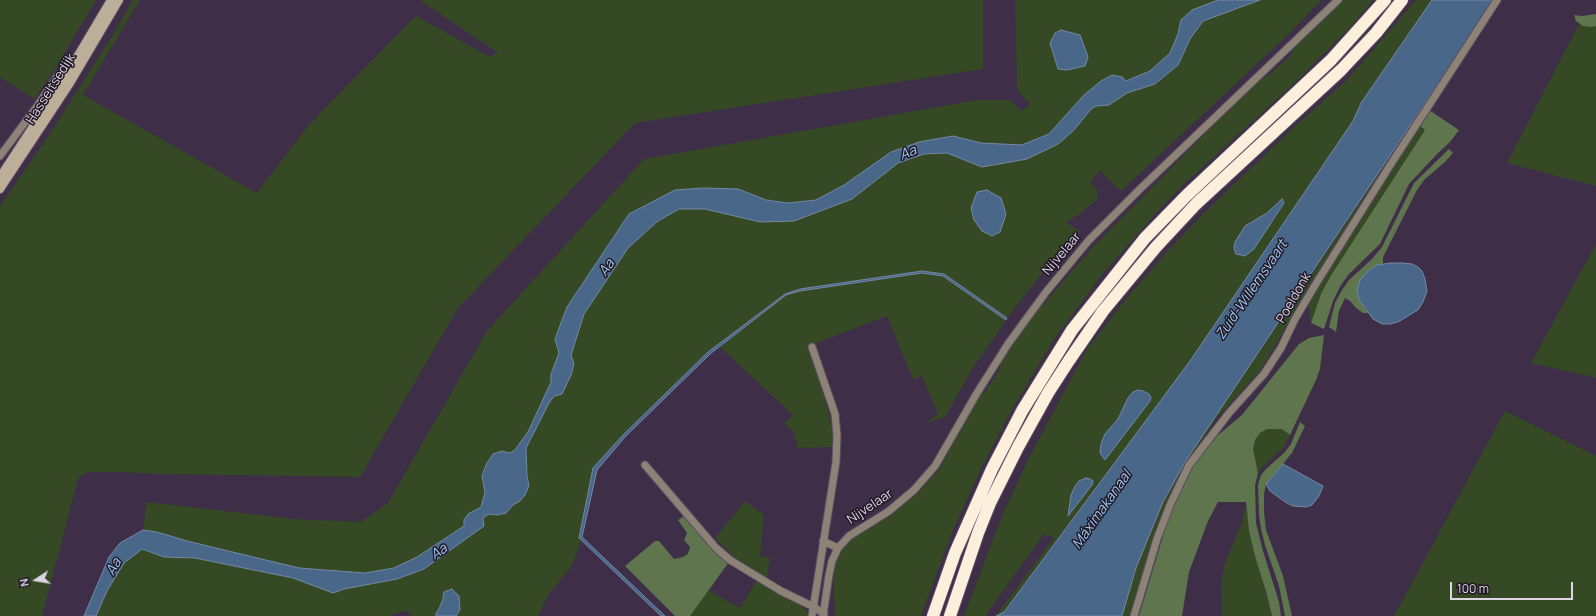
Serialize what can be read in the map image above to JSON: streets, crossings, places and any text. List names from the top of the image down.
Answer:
{
  "streets": {
    "main road": ["Hasseltsedijk"],
    "street": ["Nijvelaar", "Poeldonk"]
  },
  "water": ["Aa", "Zuid-Willemsvaart", "Máximakanaal"],
  "scale_bar": "100 m",
  "north": "left"
}
